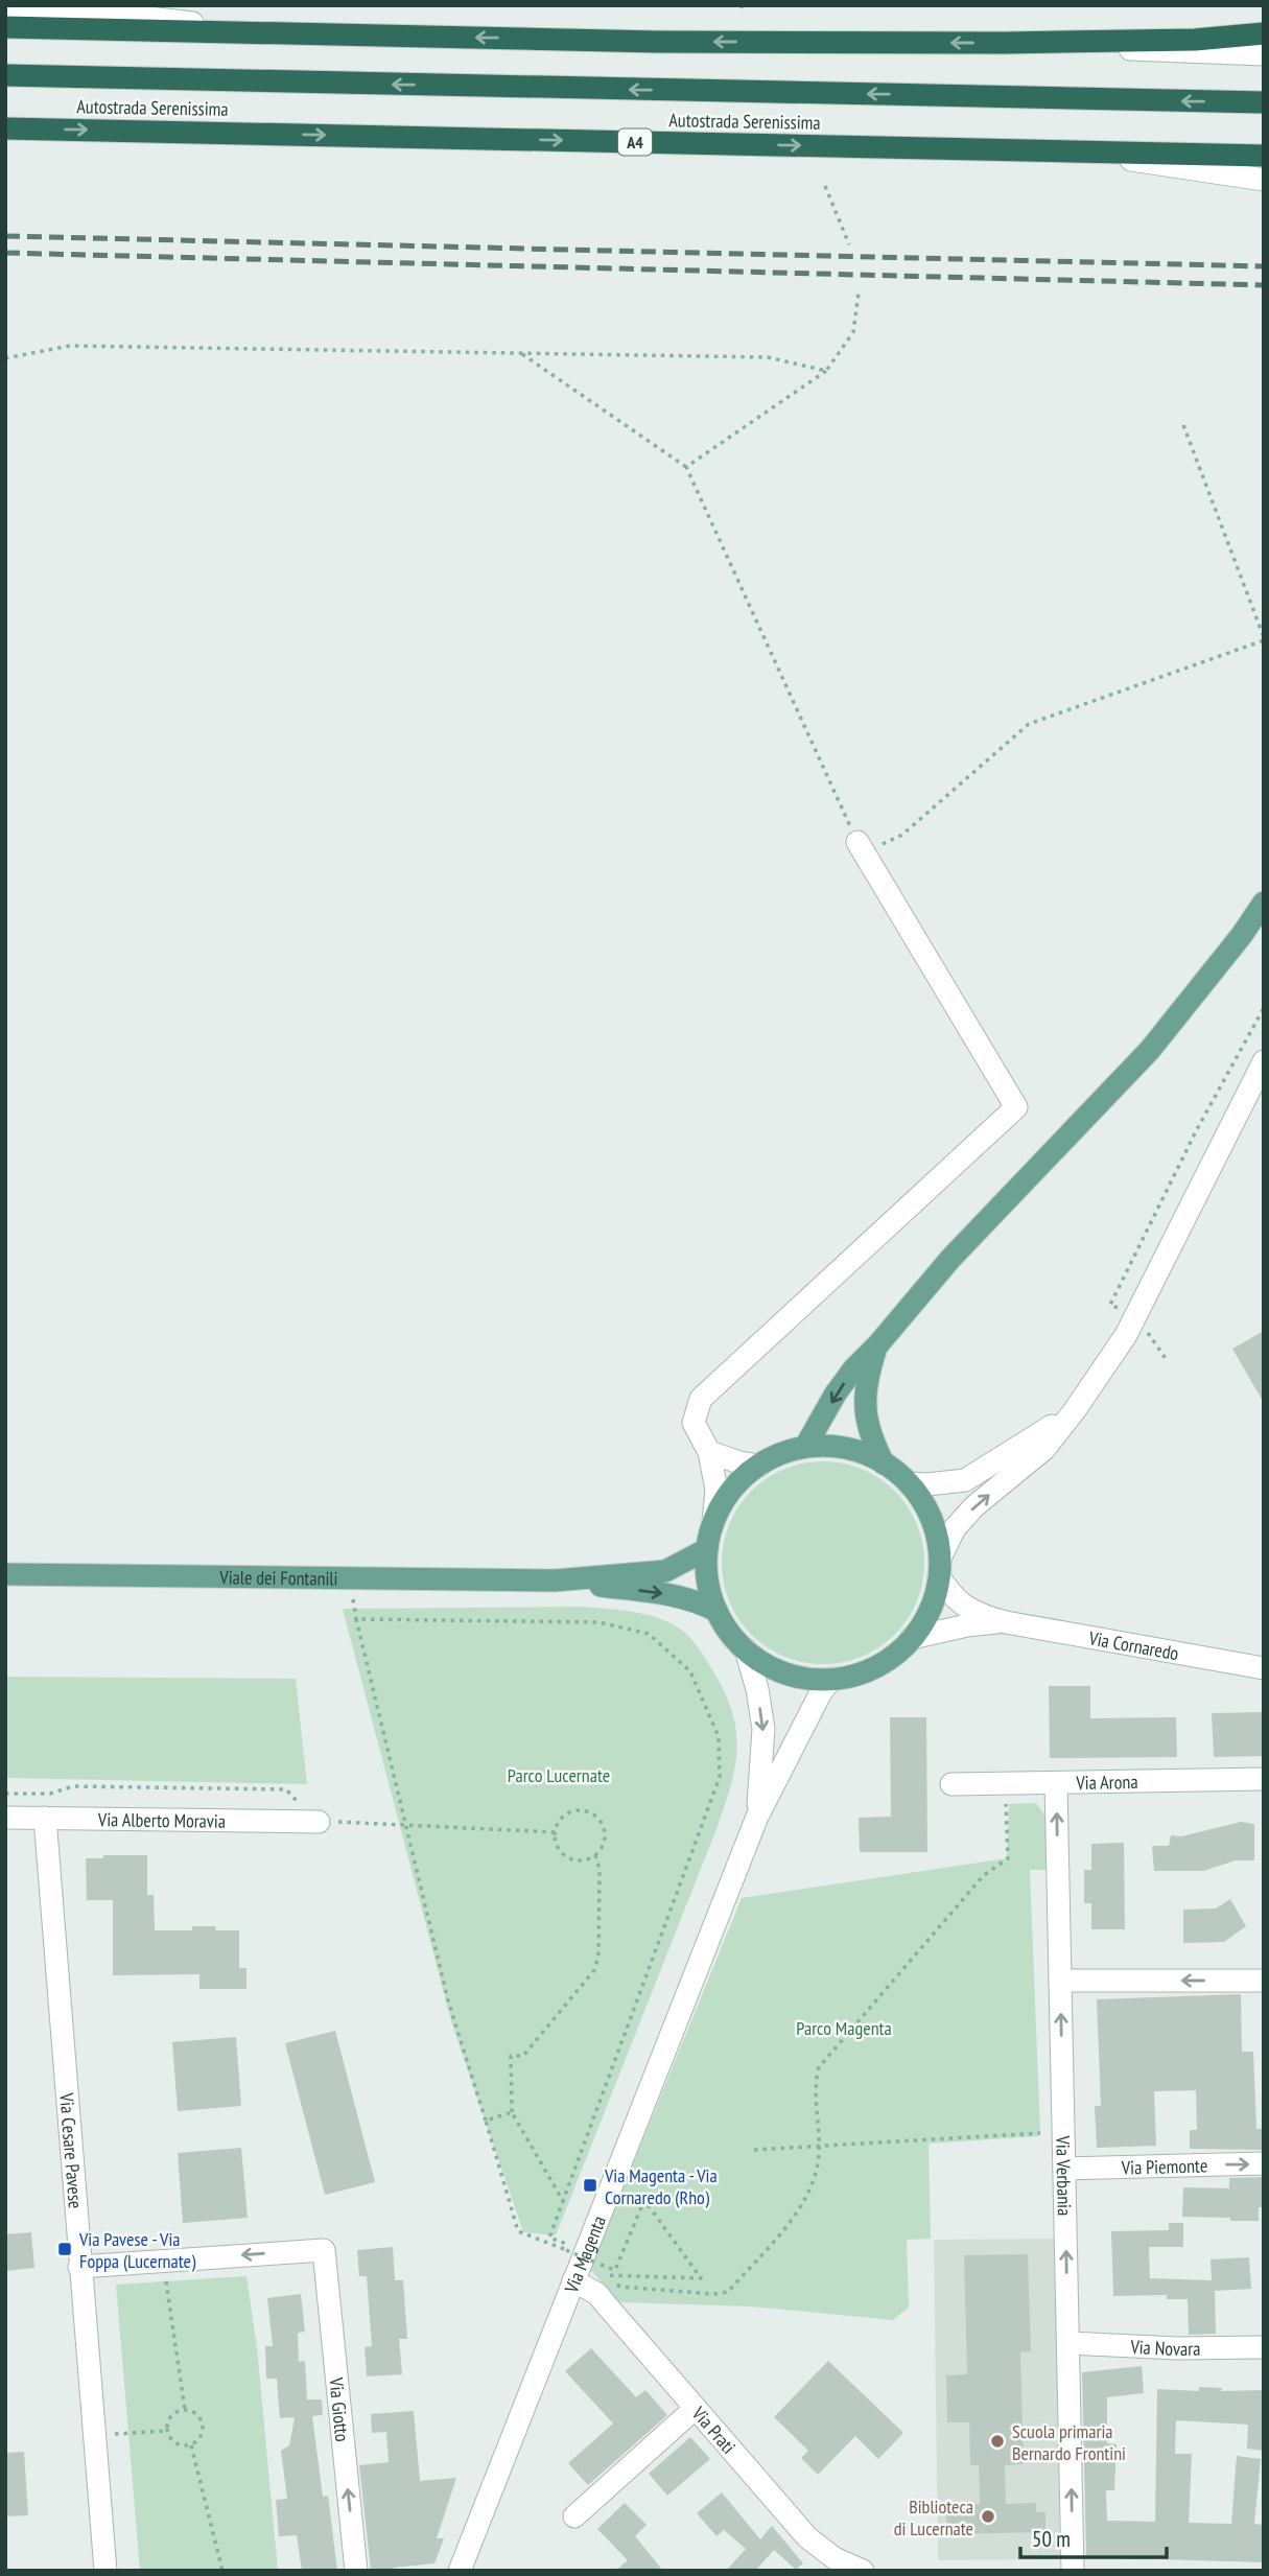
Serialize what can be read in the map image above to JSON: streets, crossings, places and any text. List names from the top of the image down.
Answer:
{
  "streets": {
    "highway": ["Autostrada Serenissima", "A4"],
    "main road": ["Viale dei Fontanili"],
    "street": [
      "Via Cornaredo",
      "Via Arona",
      "Via Alberto Moravia",
      "Via Cesare Pavese",
      "Via Piemonte",
      "Via Verbania",
      "Via Magenta",
      "Via Novara",
      "Via Giotto",
      "Via Prati"
    ]
  },
  "crossings": [
    ["Viale dei Fontanili", "Via Cornaredo"],
    ["Viale dei Fontanili", "Via Magenta"],
    ["Via Cornaredo", "Via Magenta"],
    ["Via Arona", "Via Verbania"],
    ["Via Alberto Moravia", "Via Cesare Pavese"],
    ["Via Piemonte", "Via Verbania"],
    ["Via Verbania", "Via Novara"],
    ["Via Magenta", "Via Prati"]
  ],
  "one_way": ["Via Verbania"],
  "parks": ["Parco Lucernate", "Parco Magenta"],
  "places": {
    "transit": ["Via Magenta - Via Cornaredo (Rho)", "Via Pavese - Via Foppa (Lucernate)"],
    "other": ["Scuola primaria Bernardo Frontini", "Biblioteca di Lucernate"]
  },
  "scale_bar": "50 m"
}
